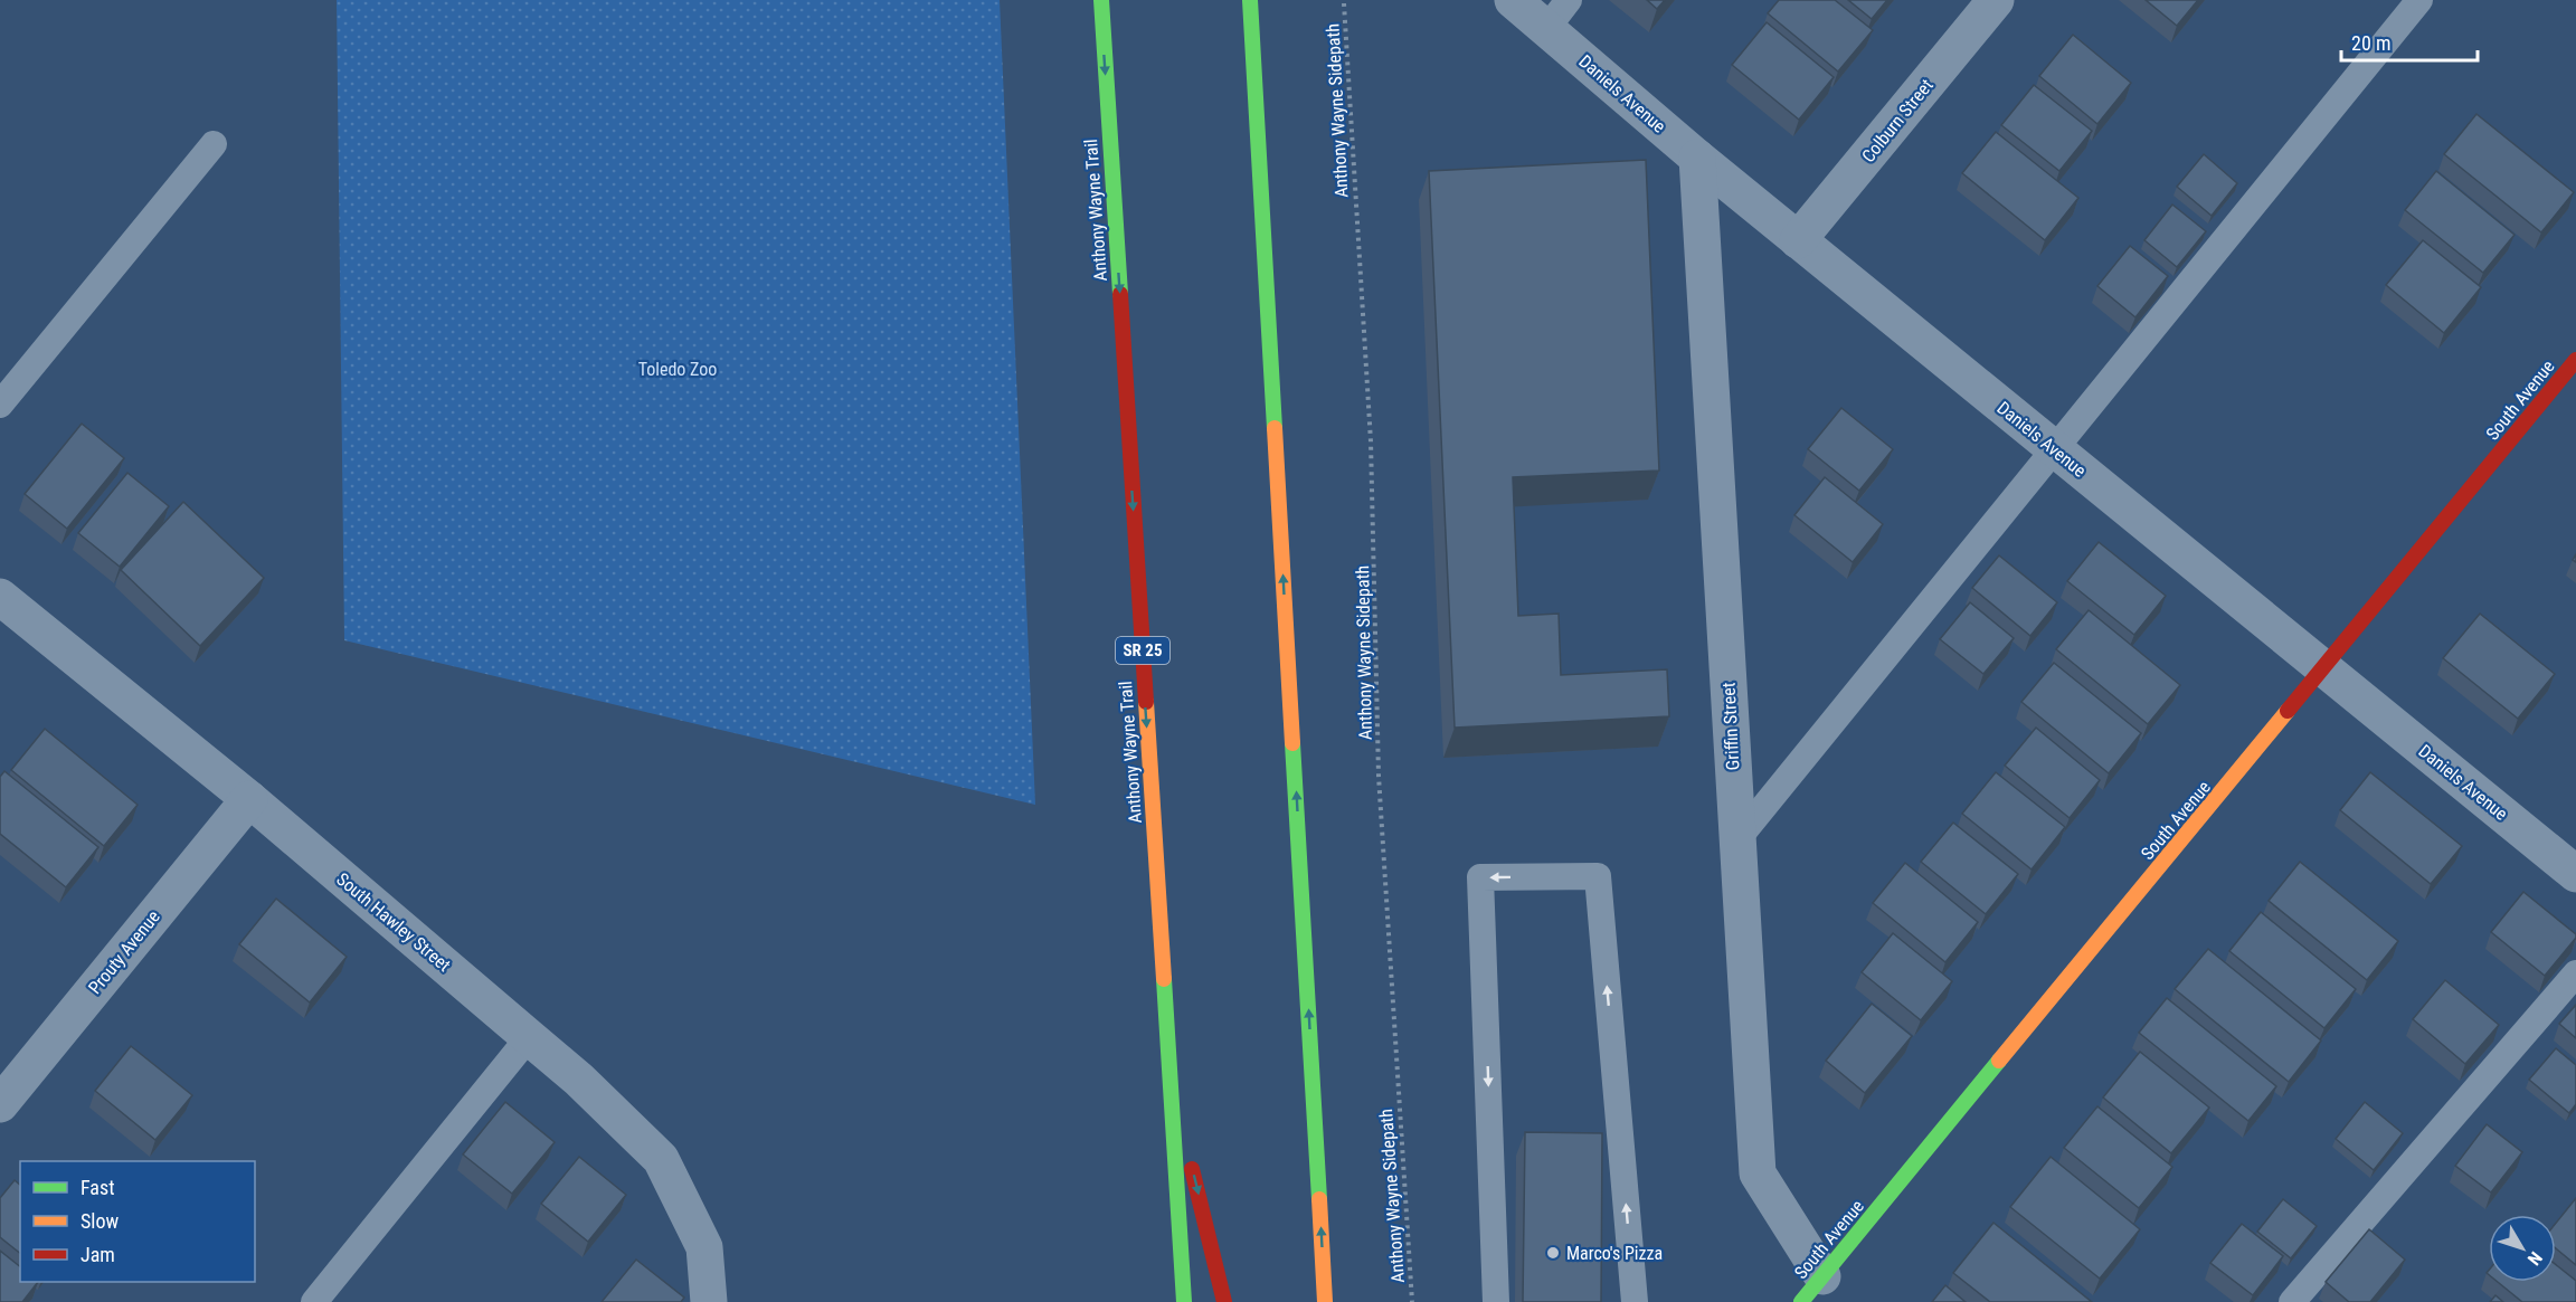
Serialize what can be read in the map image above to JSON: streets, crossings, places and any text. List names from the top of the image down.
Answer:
{
  "streets": {
    "main road": ["Anthony Wayne Trail", "South Avenue", "SR 25"],
    "street": [
      "Daniels Avenue",
      "Colburn Street",
      "Griffin Street",
      "South Hawley Street",
      "Prouty Avenue"
    ],
    "path": ["Anthony Wayne Sidepath"]
  },
  "crossings": [
    ["Daniels Avenue", "Colburn Street"],
    ["Daniels Avenue", "South Avenue"],
    ["Daniels Avenue", "Griffin Street"],
    ["South Avenue", "Griffin Street"],
    ["South Hawley Street", "Prouty Avenue"]
  ],
  "one_way": ["Anthony Wayne Trail"],
  "parks": ["Toledo Zoo"],
  "places": ["Marco's Pizza"],
  "legend": ["Fast", "Slow", "Jam"],
  "scale_bar": "20 m",
  "north": "bottom right"
}
